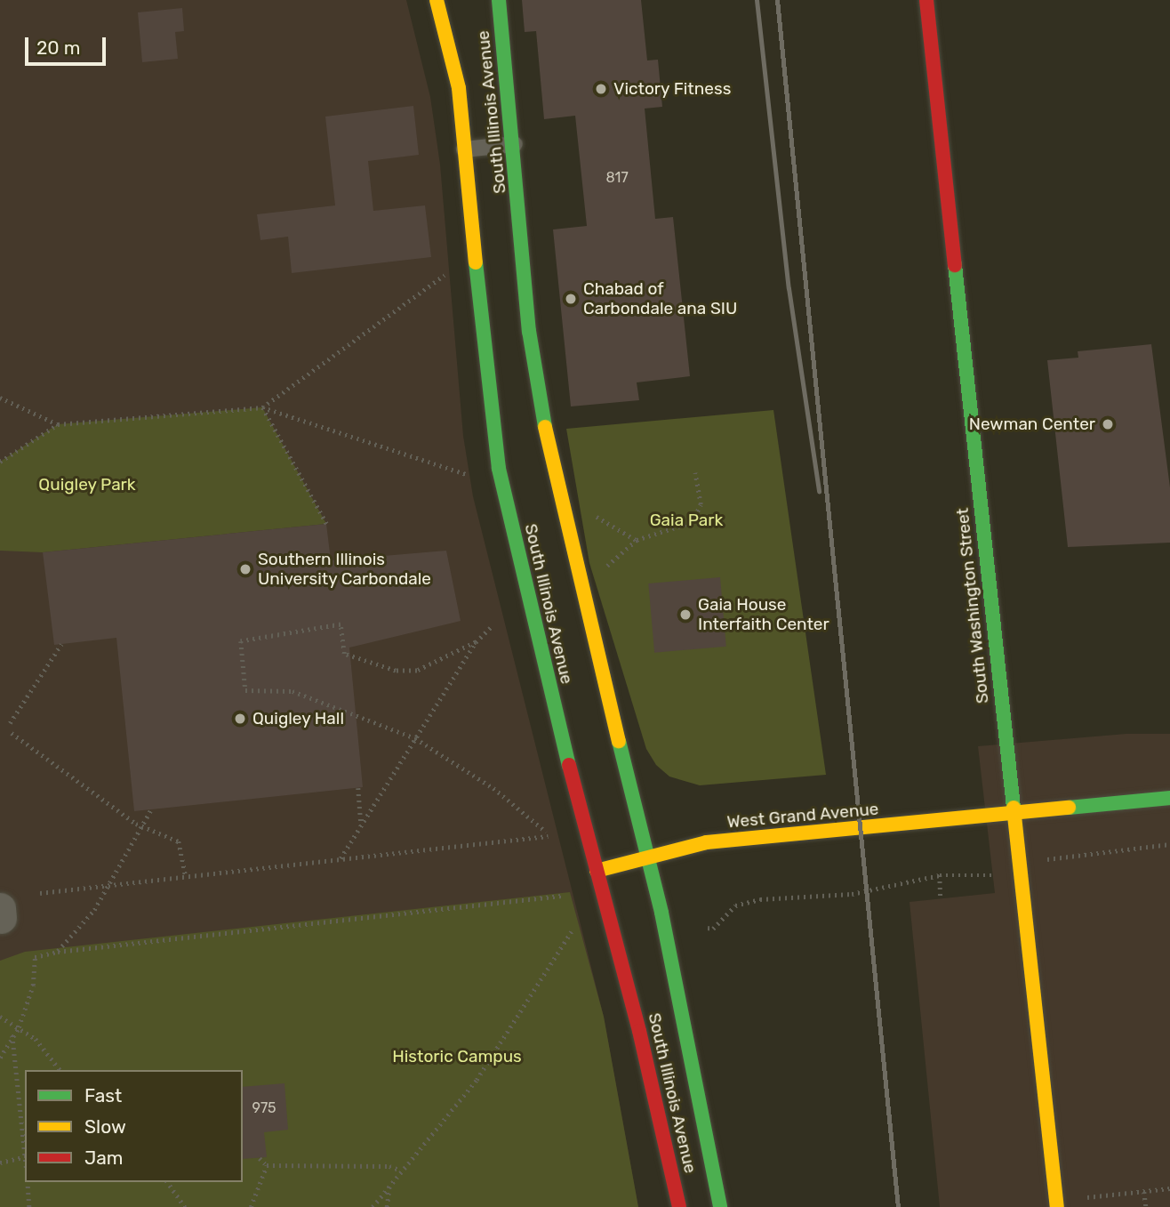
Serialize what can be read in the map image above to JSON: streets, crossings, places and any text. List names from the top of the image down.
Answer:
{
  "streets": {
    "main road": ["South Illinois Avenue", "South Washington Street", "West Grand Avenue"]
  },
  "crossings": [
    ["South Illinois Avenue", "West Grand Avenue"],
    ["South Washington Street", "West Grand Avenue"]
  ],
  "parks": ["Quigley Park", "Gaia Park", "Historic Campus"],
  "places": [
    "Victory Fitness",
    "Chabad of Carbondale ana SIU",
    "Newman Center",
    "Southern Illinois University Carbondale",
    "Gaia House Interfaith Center",
    "Quigley Hall"
  ],
  "house_numbers": ["817", "975"],
  "legend": ["Fast", "Slow", "Jam"],
  "scale_bar": "20 m"
}
